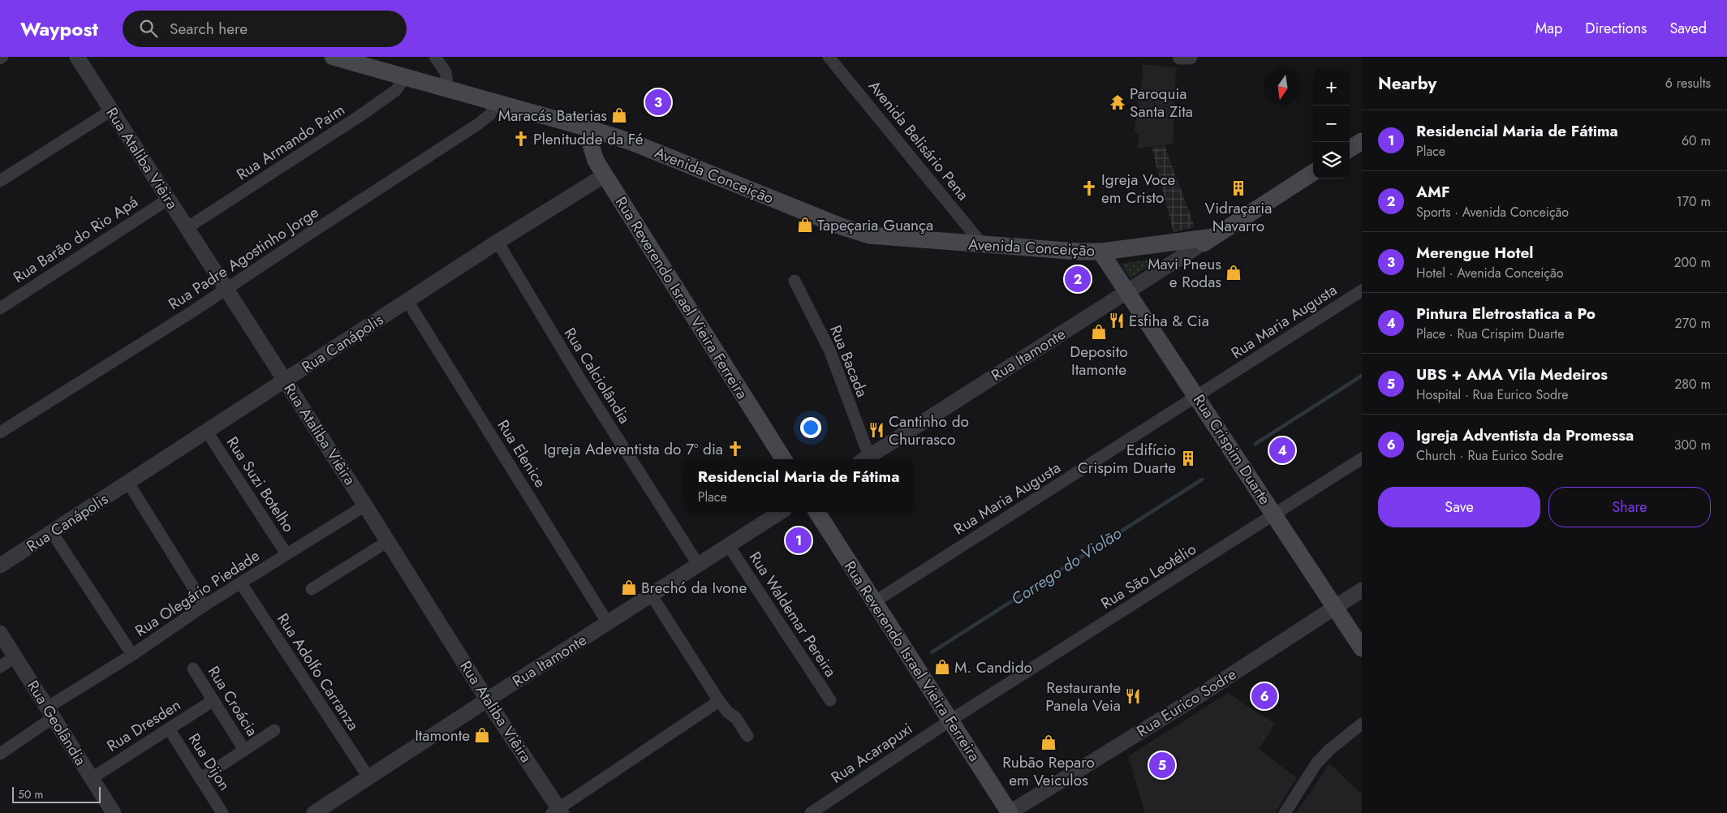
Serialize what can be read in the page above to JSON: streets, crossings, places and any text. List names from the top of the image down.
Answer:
{
  "streets": {
    "main road": ["Avenida Conceição", "Rua Reverendo Israel Vieira Ferreira", "Rua Crispim Duarte"],
    "street": [
      "Avenida Belisário Pena",
      "Rua Armando Paim",
      "Rua Ataliba Viêira",
      "Rua Barão do Rio Apá",
      "Rua Padre Agostinho Jorge",
      "Rua Maria Augusta",
      "Rua Canápolis",
      "Rua Itamonte",
      "Rua Bacada",
      "Rua Calciolândia",
      "Rua Elenice",
      "Rua Suzi Botelho",
      "Rua São Leotélio",
      "Rua Olegário Piedade",
      "Rua Waldemar Pereira",
      "Rua Adolfo Carranza",
      "Rua Croácia",
      "Rua Eurico Sodre",
      "Rua Geolândia",
      "Rua Dresden",
      "Rua Acarapuxi",
      "Rua Dijon"
    ]
  },
  "crossings": [
    ["Avenida Belisário Pena", "Avenida Conceição"],
    ["Rua Armando Paim", "Rua Ataliba Viêira"],
    ["Rua Armando Paim", "Avenida Conceição"],
    ["Rua Ataliba Viêira", "Rua Barão do Rio Apá"],
    ["Rua Ataliba Viêira", "Rua Padre Agostinho Jorge"],
    ["Rua Ataliba Viêira", "Rua Canápolis"],
    ["Rua Ataliba Viêira", "Rua Itamonte"],
    ["Rua Ataliba Viêira", "Rua Olegário Piedade"],
    ["Avenida Conceição", "Rua Padre Agostinho Jorge"],
    ["Avenida Conceição", "Rua Reverendo Israel Vieira Ferreira"],
    ["Avenida Conceição", "Rua Itamonte"],
    ["Avenida Conceição", "Rua Crispim Duarte"],
    ["Rua Reverendo Israel Vieira Ferreira", "Rua Maria Augusta"],
    ["Rua Reverendo Israel Vieira Ferreira", "Rua Canápolis"],
    ["Rua Reverendo Israel Vieira Ferreira", "Rua São Leotélio"],
    ["Rua Reverendo Israel Vieira Ferreira", "Rua Eurico Sodre"],
    ["Rua Reverendo Israel Vieira Ferreira", "Rua Acarapuxi"],
    ["Rua Maria Augusta", "Rua Crispim Duarte"],
    ["Rua Canápolis", "Rua Calciolândia"],
    ["Rua Canápolis", "Rua Elenice"],
    ["Rua Canápolis", "Rua Suzi Botelho"],
    ["Rua Itamonte", "Rua Bacada"],
    ["Rua Itamonte", "Rua Calciolândia"],
    ["Rua Itamonte", "Rua Crispim Duarte"],
    ["Rua Itamonte", "Rua Elenice"],
    ["Rua Itamonte", "Rua Waldemar Pereira"],
    ["Rua Itamonte", "Rua Adolfo Carranza"],
    ["Rua Crispim Duarte", "Rua São Leotélio"],
    ["Rua Crispim Duarte", "Rua Eurico Sodre"],
    ["Rua Suzi Botelho", "Rua Olegário Piedade"],
    ["Rua São Leotélio", "Rua Acarapuxi"],
    ["Rua Olegário Piedade", "Rua Adolfo Carranza"],
    ["Rua Olegário Piedade", "Rua Geolândia"],
    ["Rua Croácia", "Rua Dresden"],
    ["Rua Geolândia", "Rua Dresden"],
    ["Rua Dresden", "Rua Dijon"]
  ],
  "water": ["Corrego do Violão"],
  "places": {
    "temple": ["Paroquia Santa Zita"],
    "shop": [
      "Maracás Baterias",
      "Tapeçaria Guança",
      "Mavi Pneus e Rodas",
      "Deposito Itamonte",
      "Brechó da Ivone",
      "M. Candido",
      "Itamonte",
      "Rubão Reparo em Veiculos"
    ],
    "church": ["Plenitudde da Fé", "Igreja Voce em Cristo", "Igreja Adeventista do 7º dia"],
    "building": ["Vidraçaria Navarro", "Edifício Crispim Duarte"],
    "restaurant": ["Esfiha & Cia", "Cantinho do Churrasco", "Restaurante Panela Veia"]
  },
  "scale_bar": "50 m",
  "north": "bottom",
  "page": {
    "header": "Waypost",
    "search": "Search here",
    "nav": ["Map", "Directions", "Saved"],
    "heading": ["Nearby", "6 results"],
    "map_buttons": ["+", "−"],
    "pins": [
      "3",
      "2",
      "4",
      "1",
      "6",
      "5"
    ],
    "list": [
      {
        "mark": "1",
        "name": "Residencial Maria de Fátima",
        "note": "Place",
        "value": "60 m"
      },
      {
        "mark": "2",
        "name": "AMF",
        "note": "Sports · Avenida Conceição",
        "value": "170 m"
      },
      {
        "mark": "3",
        "name": "Merengue Hotel",
        "note": "Hotel · Avenida Conceição",
        "value": "200 m"
      },
      {
        "mark": "4",
        "name": "Pintura Eletrostatica a Po",
        "note": "Place · Rua Crispim Duarte",
        "value": "270 m"
      },
      {
        "mark": "5",
        "name": "UBS + AMA Vila Medeiros",
        "note": "Hospital · Rua Eurico Sodre",
        "value": "280 m"
      },
      {
        "mark": "6",
        "name": "Igreja Adventista da Promessa",
        "note": "Church · Rua Eurico Sodre",
        "value": "300 m"
      }
    ],
    "popup": ["Residencial Maria de Fátima", "Place"],
    "buttons": ["Save", "Share"],
    "scale": "50 m"
  }
}
